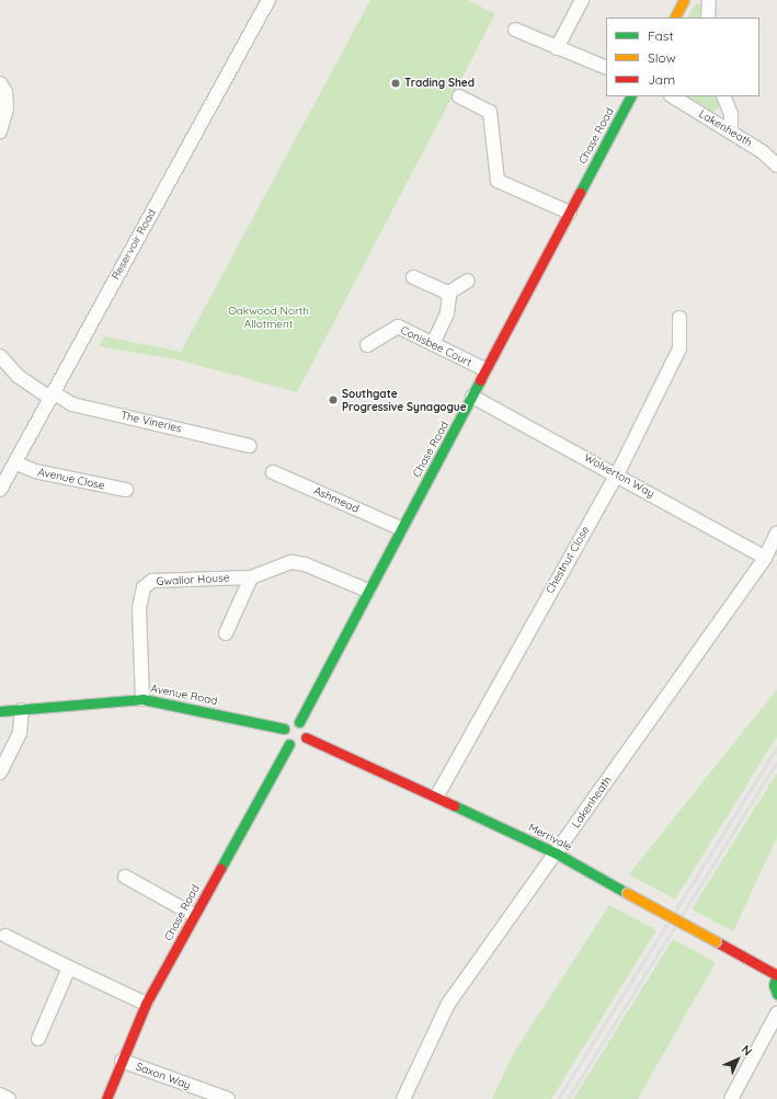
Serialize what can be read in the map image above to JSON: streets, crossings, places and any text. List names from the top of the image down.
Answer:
{
  "streets": {
    "street": [
      "Lakenheath",
      "Chase Road",
      "Reservoir Road",
      "Conisbee Court",
      "The Vineries",
      "Wolverton Way",
      "Avenue Close",
      "Ashmead",
      "Chestnut Close",
      "Gwalior House",
      "Avenue Road",
      "Merrivale",
      "Saxon Way"
    ]
  },
  "crossings": [
    ["Lakenheath", "Wolverton Way"],
    ["Lakenheath", "Merrivale"],
    ["Chase Road", "Conisbee Court"],
    ["Chase Road", "Wolverton Way"],
    ["Chase Road", "Ashmead"],
    ["Chase Road", "Gwalior House"],
    ["Chase Road", "Avenue Road"],
    ["Chase Road", "Merrivale"],
    ["Chase Road", "Saxon Way"],
    ["Reservoir Road", "The Vineries"],
    ["Reservoir Road", "Avenue Close"],
    ["Wolverton Way", "Chestnut Close"],
    ["Chestnut Close", "Merrivale"],
    ["Gwalior House", "Avenue Road"],
    ["Avenue Road", "Merrivale"]
  ],
  "parks": ["Oakwood North Allotment"],
  "places": ["Trading Shed", "Southgate Progressive Synagogue"],
  "legend": ["Fast", "Slow", "Jam"],
  "north": "top right"
}
